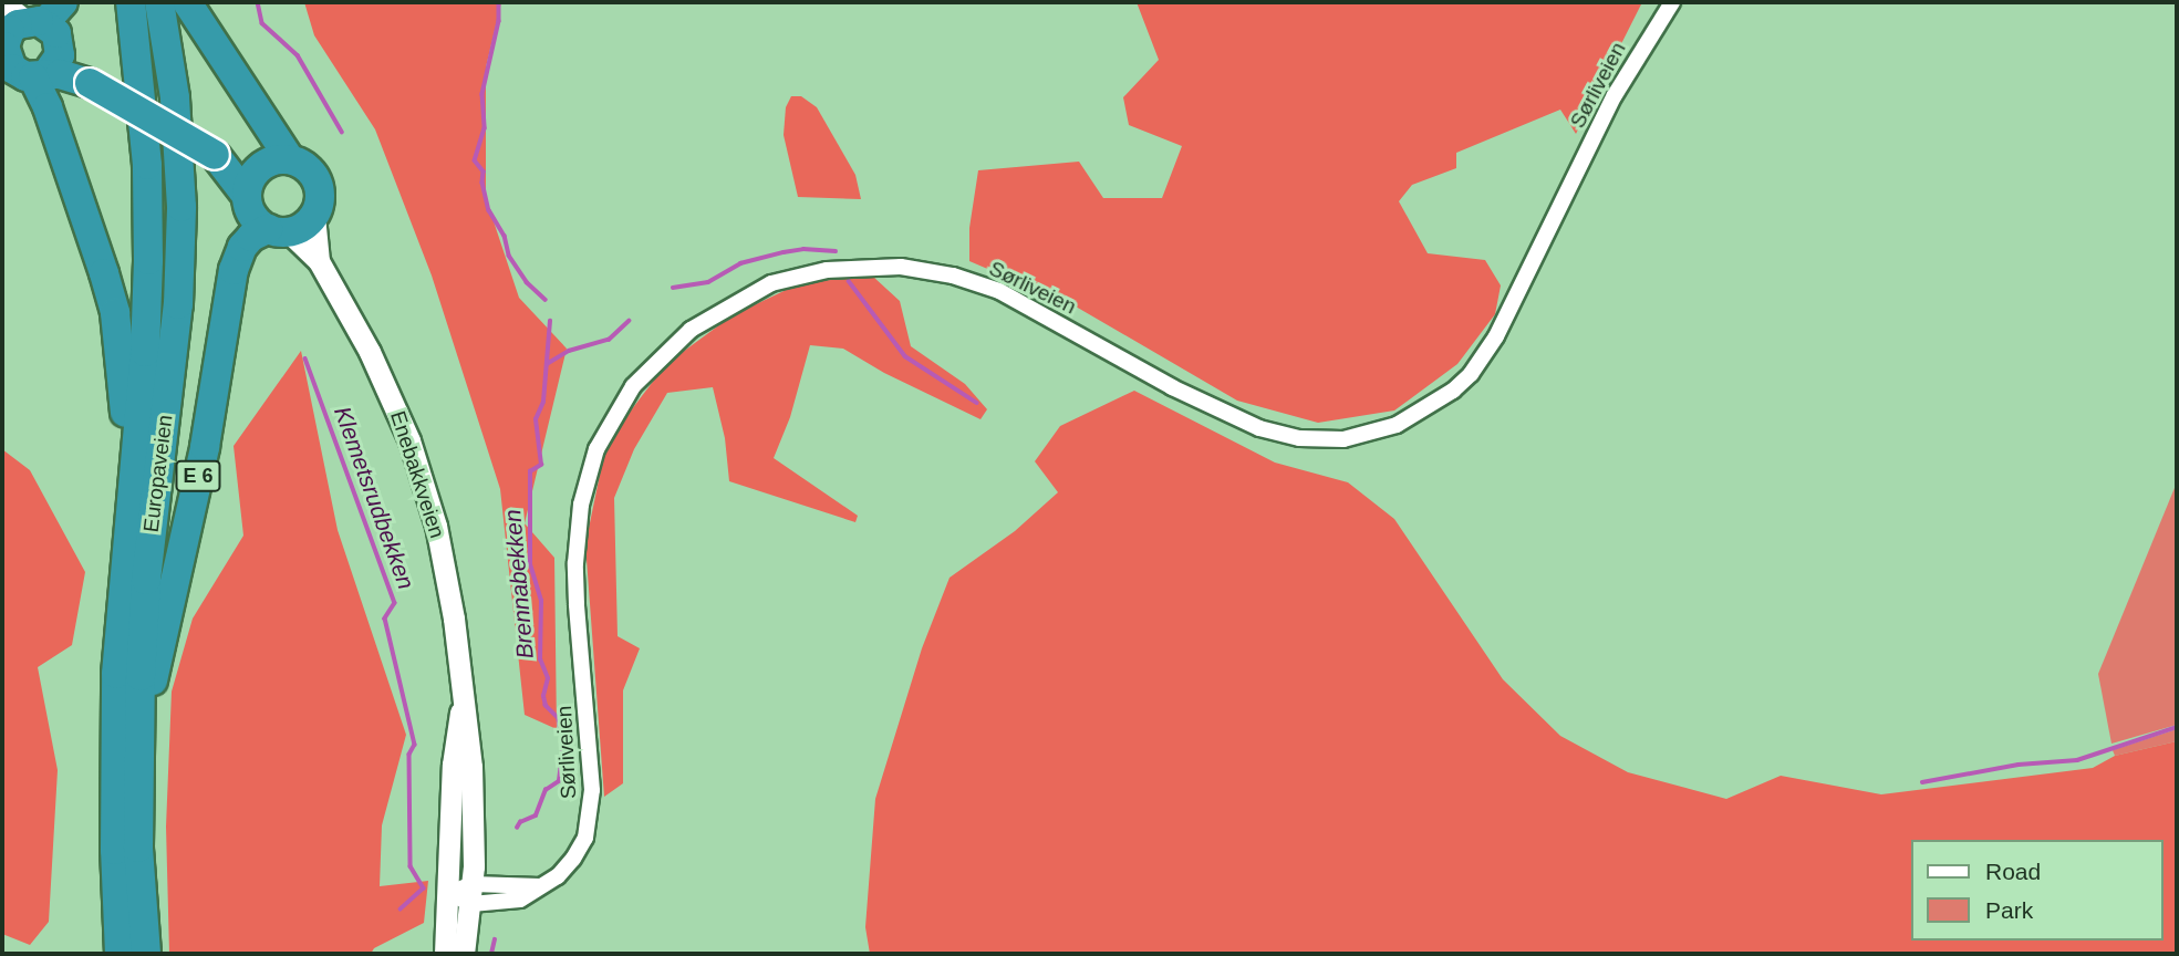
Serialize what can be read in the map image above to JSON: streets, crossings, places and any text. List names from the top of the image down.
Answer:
{
  "streets": {
    "highway": ["Europaveien", "E 6"],
    "main road": ["Enebakkveien"],
    "street": ["Sørliveien"]
  },
  "crossings": [
    ["Sørliveien", "Enebakkveien"],
    ["Europaveien", "E 6"],
    ["Enebakkveien", "E 6"]
  ],
  "water": ["Klemetsrudbekken", "Brennabekken"],
  "legend": ["Road", "Park"]
}
